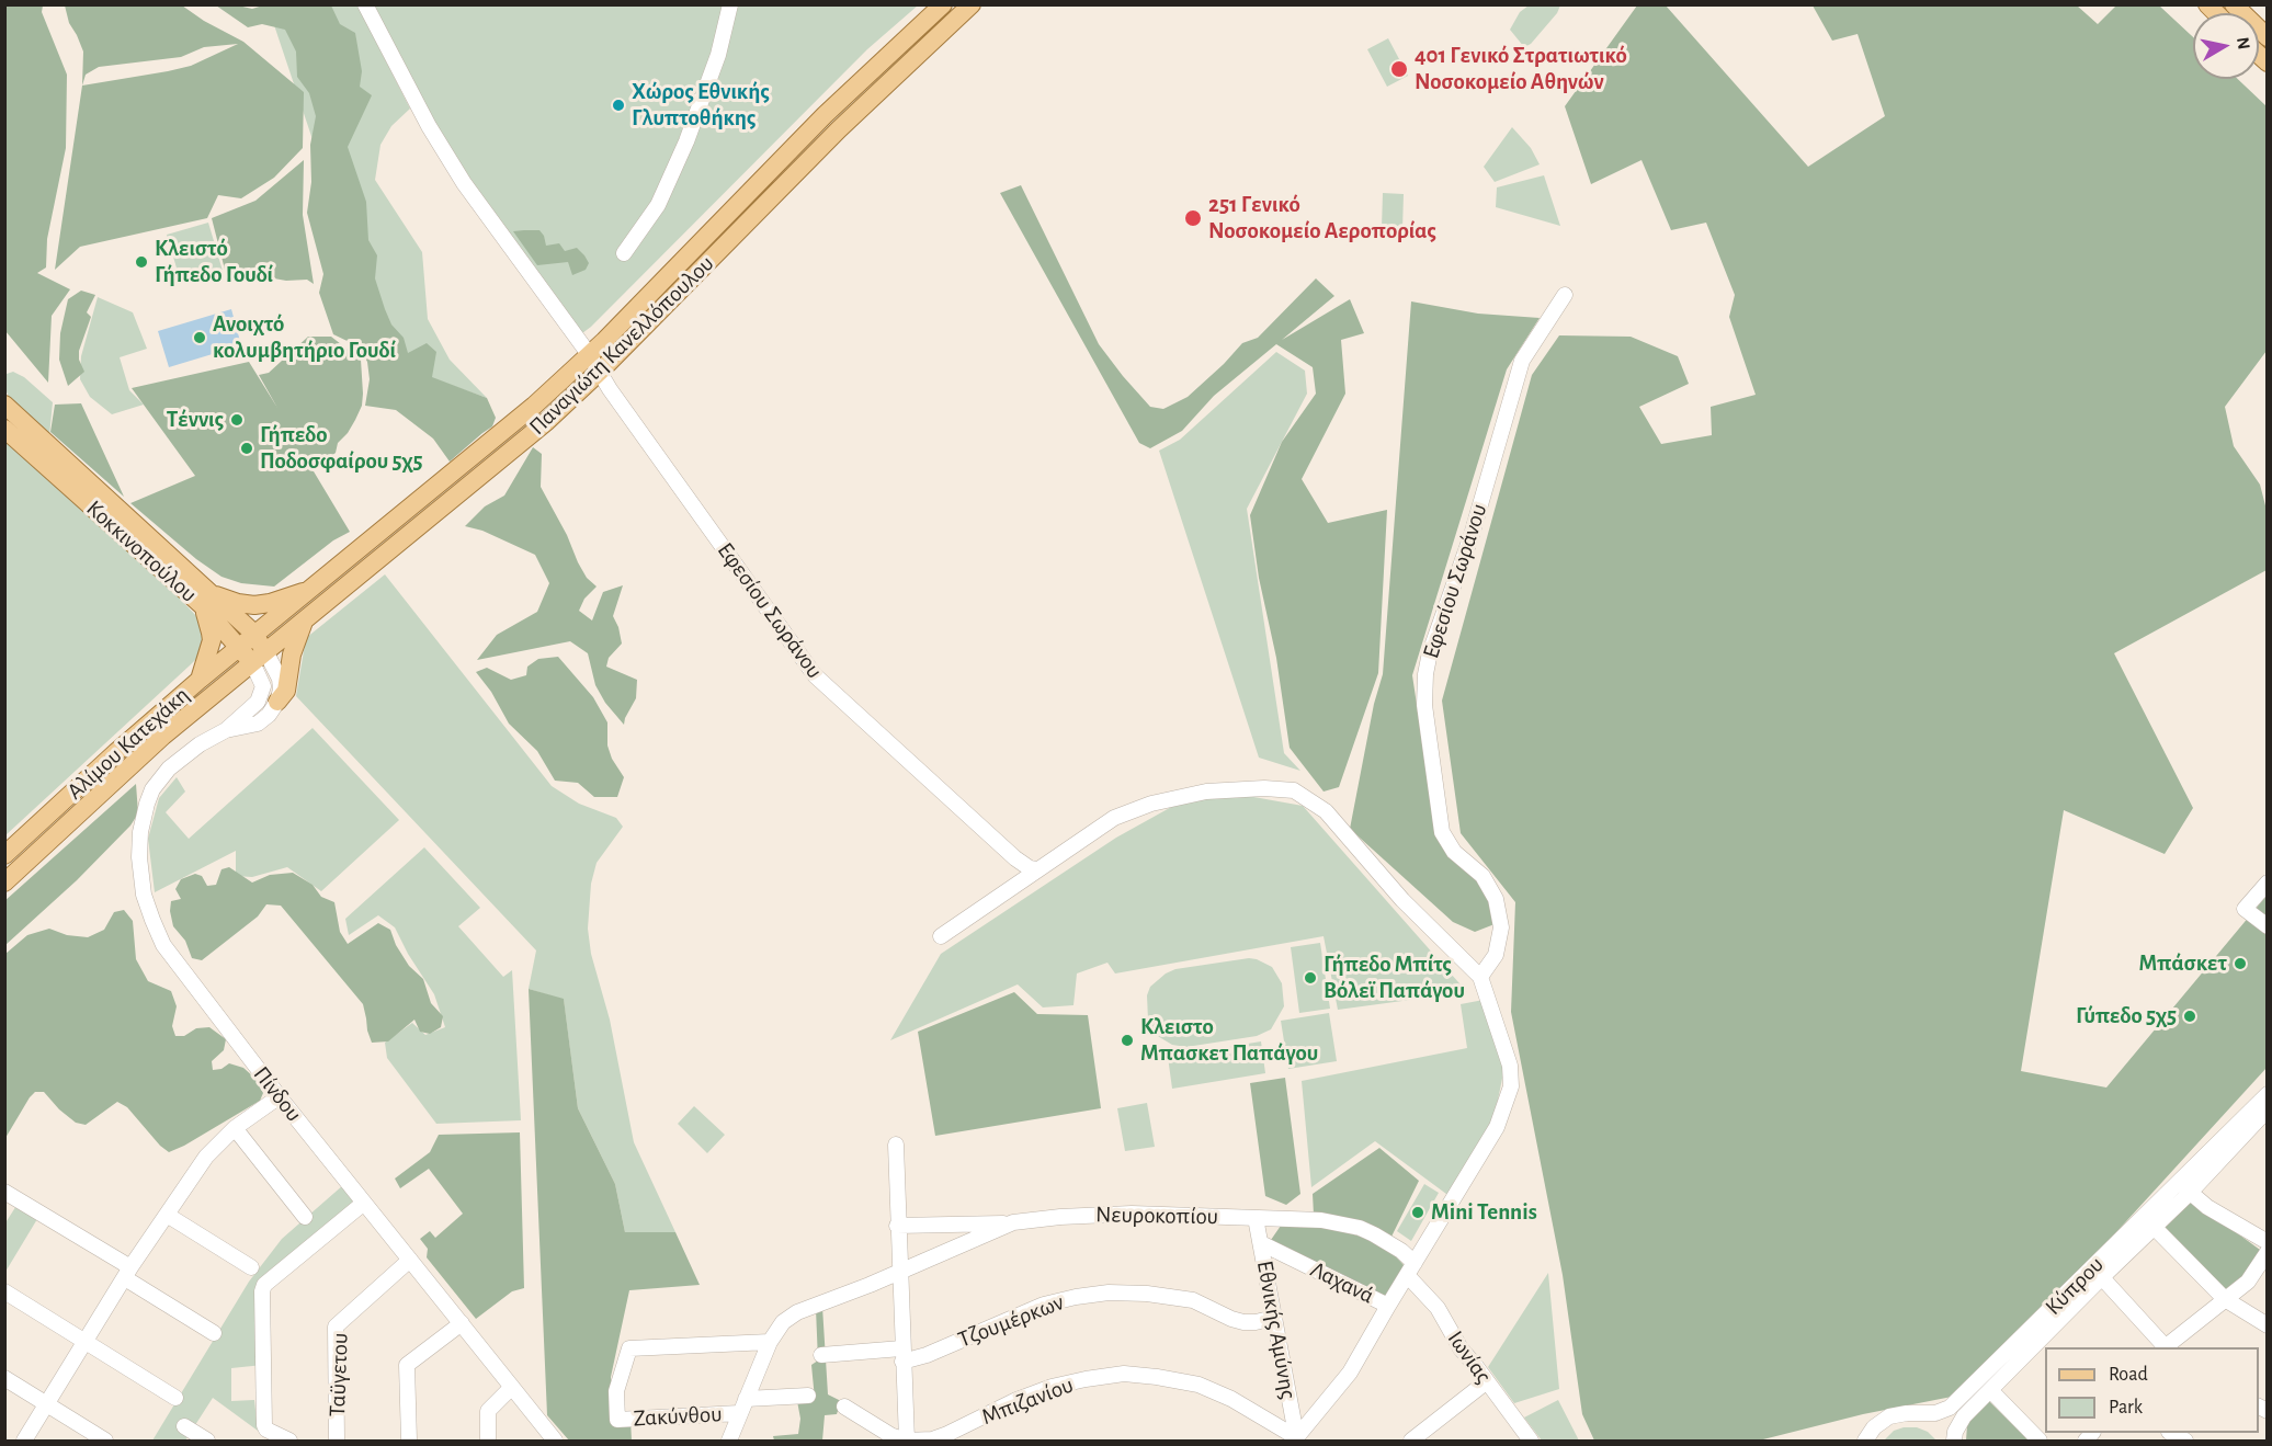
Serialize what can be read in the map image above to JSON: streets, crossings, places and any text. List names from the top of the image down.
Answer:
{
  "streets": {
    "main road": ["Παναγιώτη Κανελλόπουλου", "Κοκκινοπούλου", "Αλίμου Κατεχάκη"],
    "street": [
      "Εφεσίου Σωράνου",
      "Πίνδου",
      "Νευροκοπίου",
      "Λαχανά",
      "Κύπρου",
      "Τζουμέρκων",
      "Εθνικής Αμύνης",
      "Ιωνίας",
      "Ταϋγετου",
      "Μπιζανίου",
      "Ζακύνθου"
    ]
  },
  "crossings": [
    ["Παναγιώτη Κανελλόπουλου", "Κοκκινοπούλου"],
    ["Παναγιώτη Κανελλόπουλου", "Εφεσίου Σωράνου"],
    ["Παναγιώτη Κανελλόπουλου", "Αλίμου Κατεχάκη"],
    ["Παναγιώτη Κανελλόπουλου", "Πίνδου"],
    ["Κοκκινοπούλου", "Αλίμου Κατεχάκη"],
    ["Κοκκινοπούλου", "Πίνδου"],
    ["Αλίμου Κατεχάκη", "Πίνδου"],
    ["Πίνδου", "Ταϋγετου"],
    ["Νευροκοπίου", "Εθνικής Αμύνης"],
    ["Νευροκοπίου", "Ιωνίας"],
    ["Νευροκοπίου", "Ζακύνθου"],
    ["Λαχανά", "Εθνικής Αμύνης"],
    ["Τζουμέρκων", "Εθνικής Αμύνης"],
    ["Εθνικής Αμύνης", "Μπιζανίου"]
  ],
  "places": [
    "401 Γενικό Στρατιωτικό Νοσοκομείο Αθηνών",
    "Χώρος Εθνικής Γλυπτοθήκης",
    "251 Γενικό Νοσοκομείο Αεροπορίας",
    "Κλειστό Γήπεδο Γουδί",
    "Ανοιχτό κολυμβητήριο Γουδί",
    "Τέννις",
    "Γήπεδο Ποδοσφαίρου 5χ5",
    "Μπάσκετ",
    "Γήπεδο Μπίτς Βόλεϊ Παπάγου",
    "Γύπεδο 5χ5",
    "Κλειστο Μπασκετ Παπάγου",
    "Mini Tennis"
  ],
  "legend": ["Road", "Park"],
  "north": "right"
}
